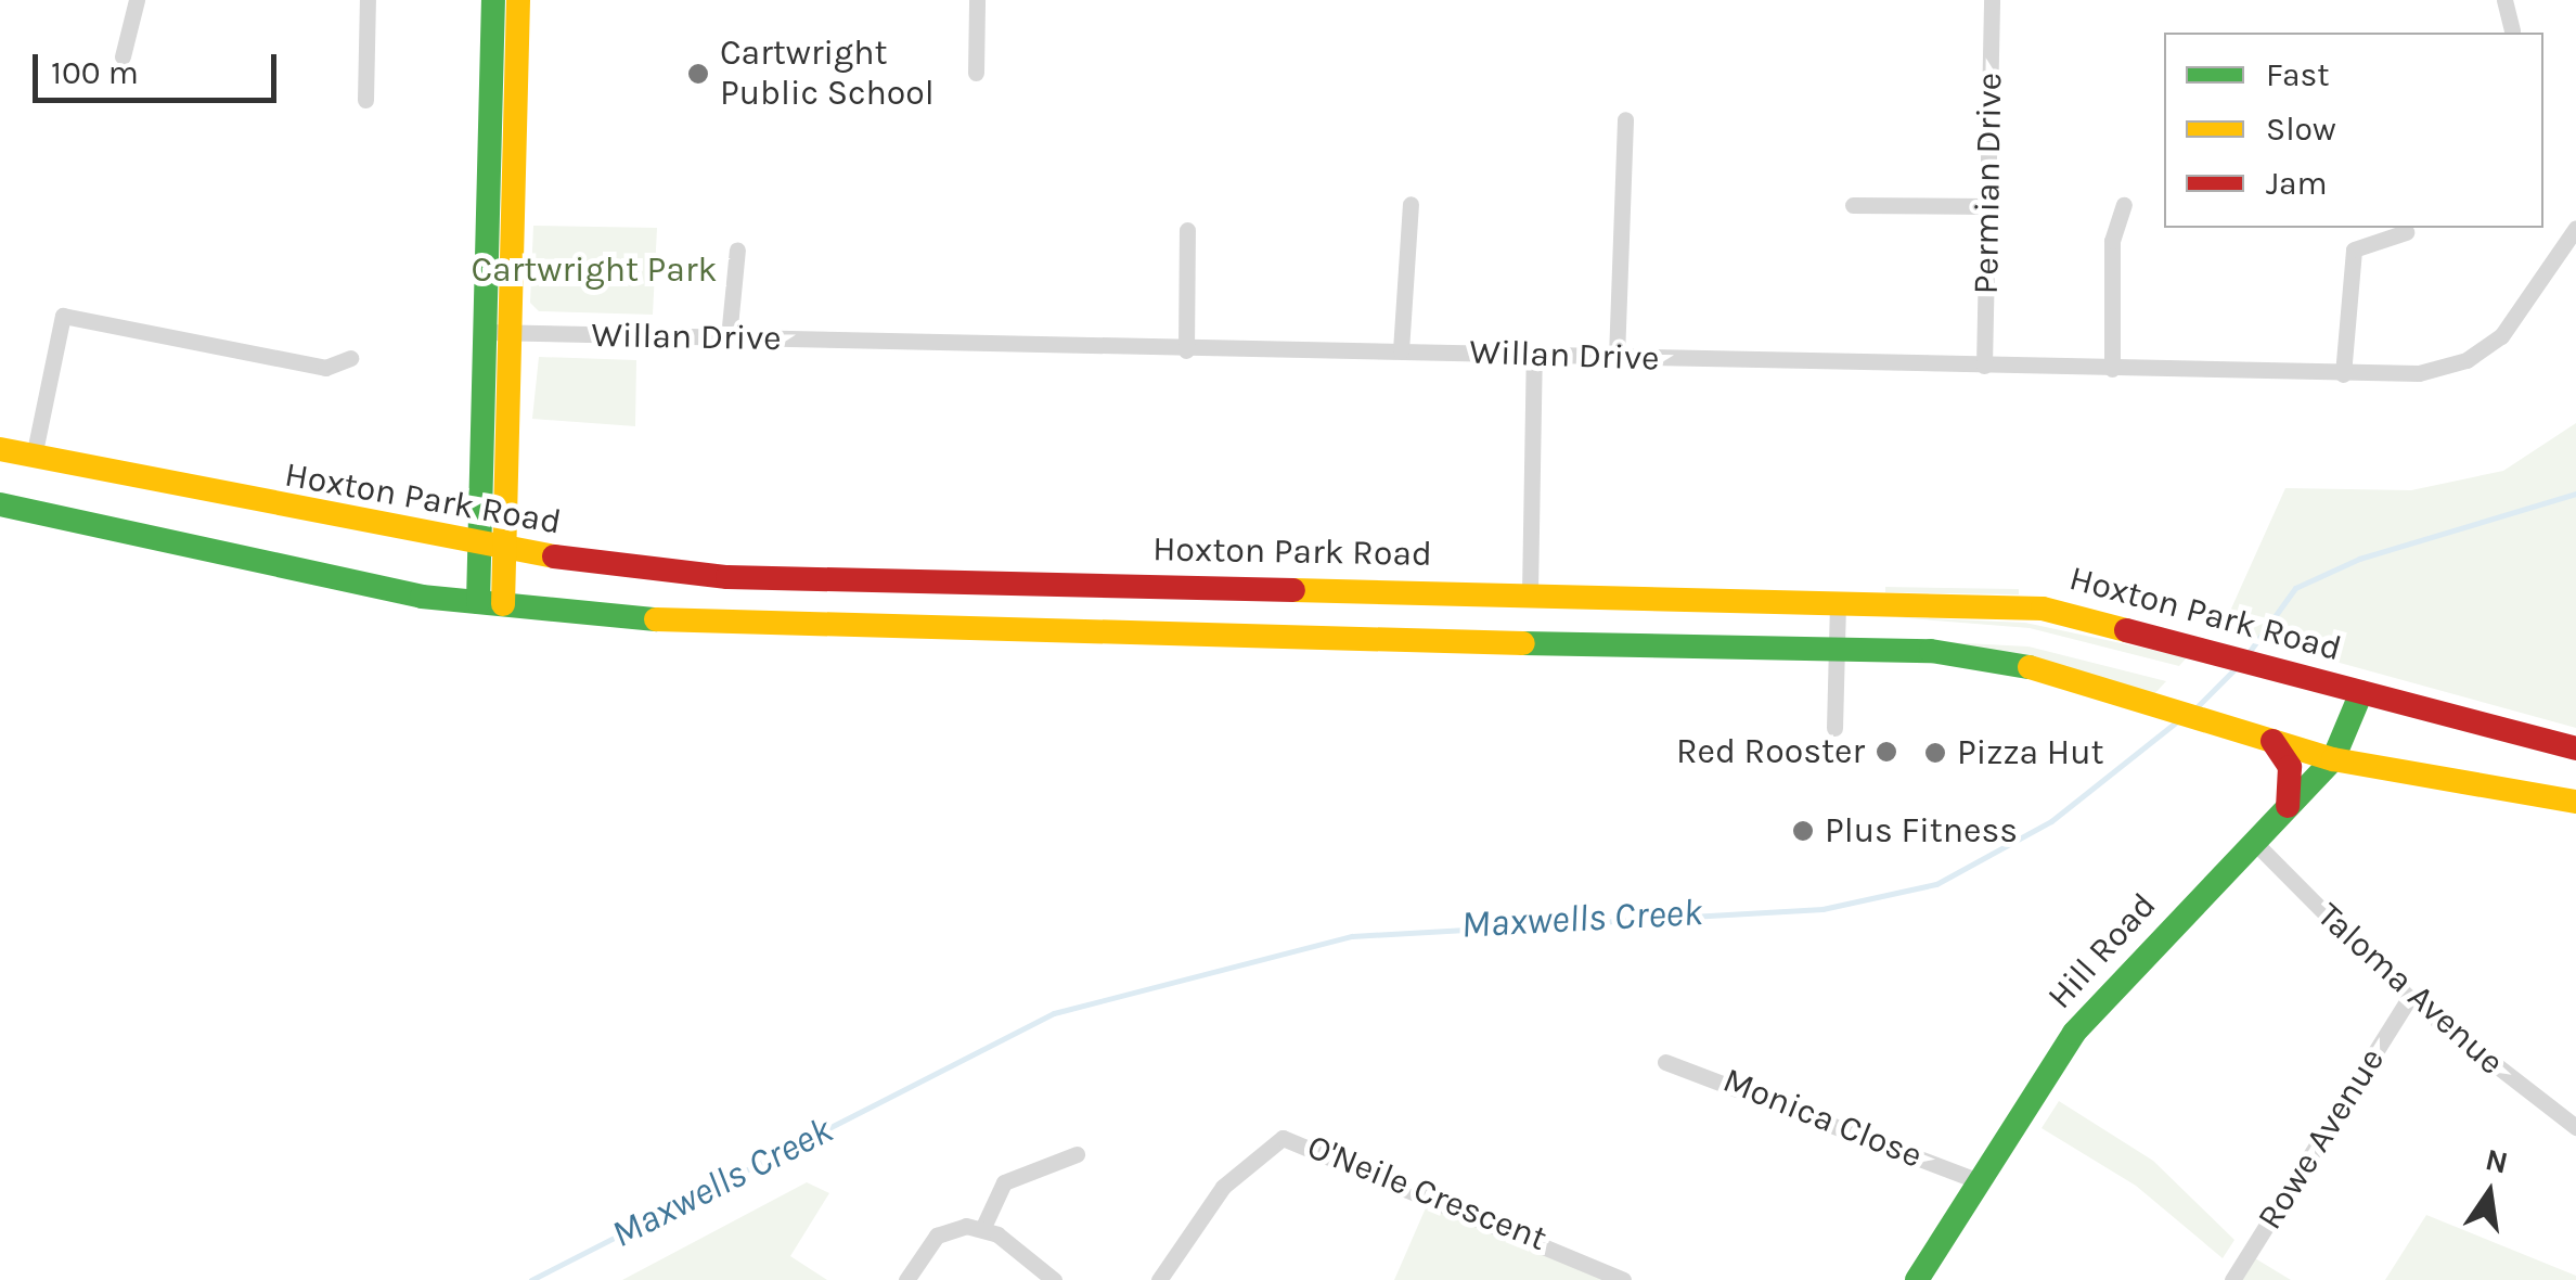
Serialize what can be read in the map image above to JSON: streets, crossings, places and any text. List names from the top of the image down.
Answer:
{
  "streets": {
    "main road": ["Hoxton Park Road", "Hill Road"],
    "street": [
      "Permian Drive",
      "Willan Drive",
      "Taloma Avenue",
      "Monica Close",
      "Rowe Avenue",
      "O'Neile Crescent"
    ]
  },
  "crossings": [
    ["Permian Drive", "Willan Drive"],
    ["Hoxton Park Road", "Hill Road"],
    ["Hill Road", "Taloma Avenue"],
    ["Hill Road", "Monica Close"],
    ["Taloma Avenue", "Rowe Avenue"]
  ],
  "water": ["Maxwells Creek"],
  "parks": ["Cartwright Park"],
  "places": [
    "Cartwright Public School",
    "Red Rooster",
    "Pizza Hut",
    "Plus Fitness"
  ],
  "legend": ["Fast", "Slow", "Jam"],
  "scale_bar": "100 m",
  "north": "top"
}
